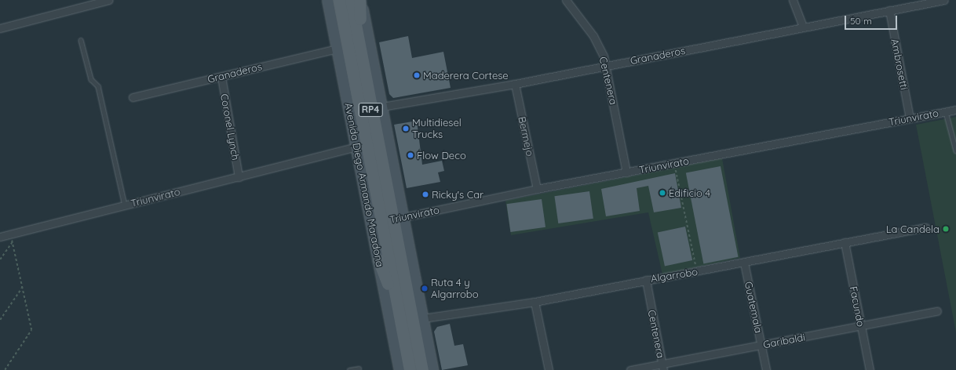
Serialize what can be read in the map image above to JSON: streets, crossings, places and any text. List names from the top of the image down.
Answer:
{
  "streets": {
    "main road": ["RP4", "Avenida Diego Armando Maradona"],
    "street": [
      "Granaderos",
      "Ambrosetti",
      "Centenera",
      "Triunvirato",
      "Coronel Lynch",
      "Bermejo",
      "Algarrobo",
      "Facundo",
      "Guatemala",
      "Garibaldi"
    ]
  },
  "crossings": [
    ["Granaderos", "Ambrosetti"],
    ["Granaderos", "Centenera"],
    ["Granaderos", "Coronel Lynch"],
    ["Granaderos", "Bermejo"],
    ["Granaderos", "Avenida Diego Armando Maradona"],
    ["Ambrosetti", "Triunvirato"],
    ["Centenera", "Triunvirato"],
    ["Centenera", "Algarrobo"],
    ["Centenera", "Garibaldi"],
    ["Triunvirato", "Coronel Lynch"],
    ["Triunvirato", "Bermejo"],
    ["Triunvirato", "Avenida Diego Armando Maradona"],
    ["Avenida Diego Armando Maradona", "Algarrobo"],
    ["Algarrobo", "Facundo"],
    ["Algarrobo", "Guatemala"],
    ["Facundo", "Garibaldi"],
    ["Guatemala", "Garibaldi"]
  ],
  "places": [
    "Maderera Cortese",
    "Multidiesel Trucks",
    "Flow Deco",
    "Edificio 4",
    "Ricky's Car",
    "La Candela",
    "Ruta 4 y Algarrobo"
  ],
  "scale_bar": "50 m"
}
